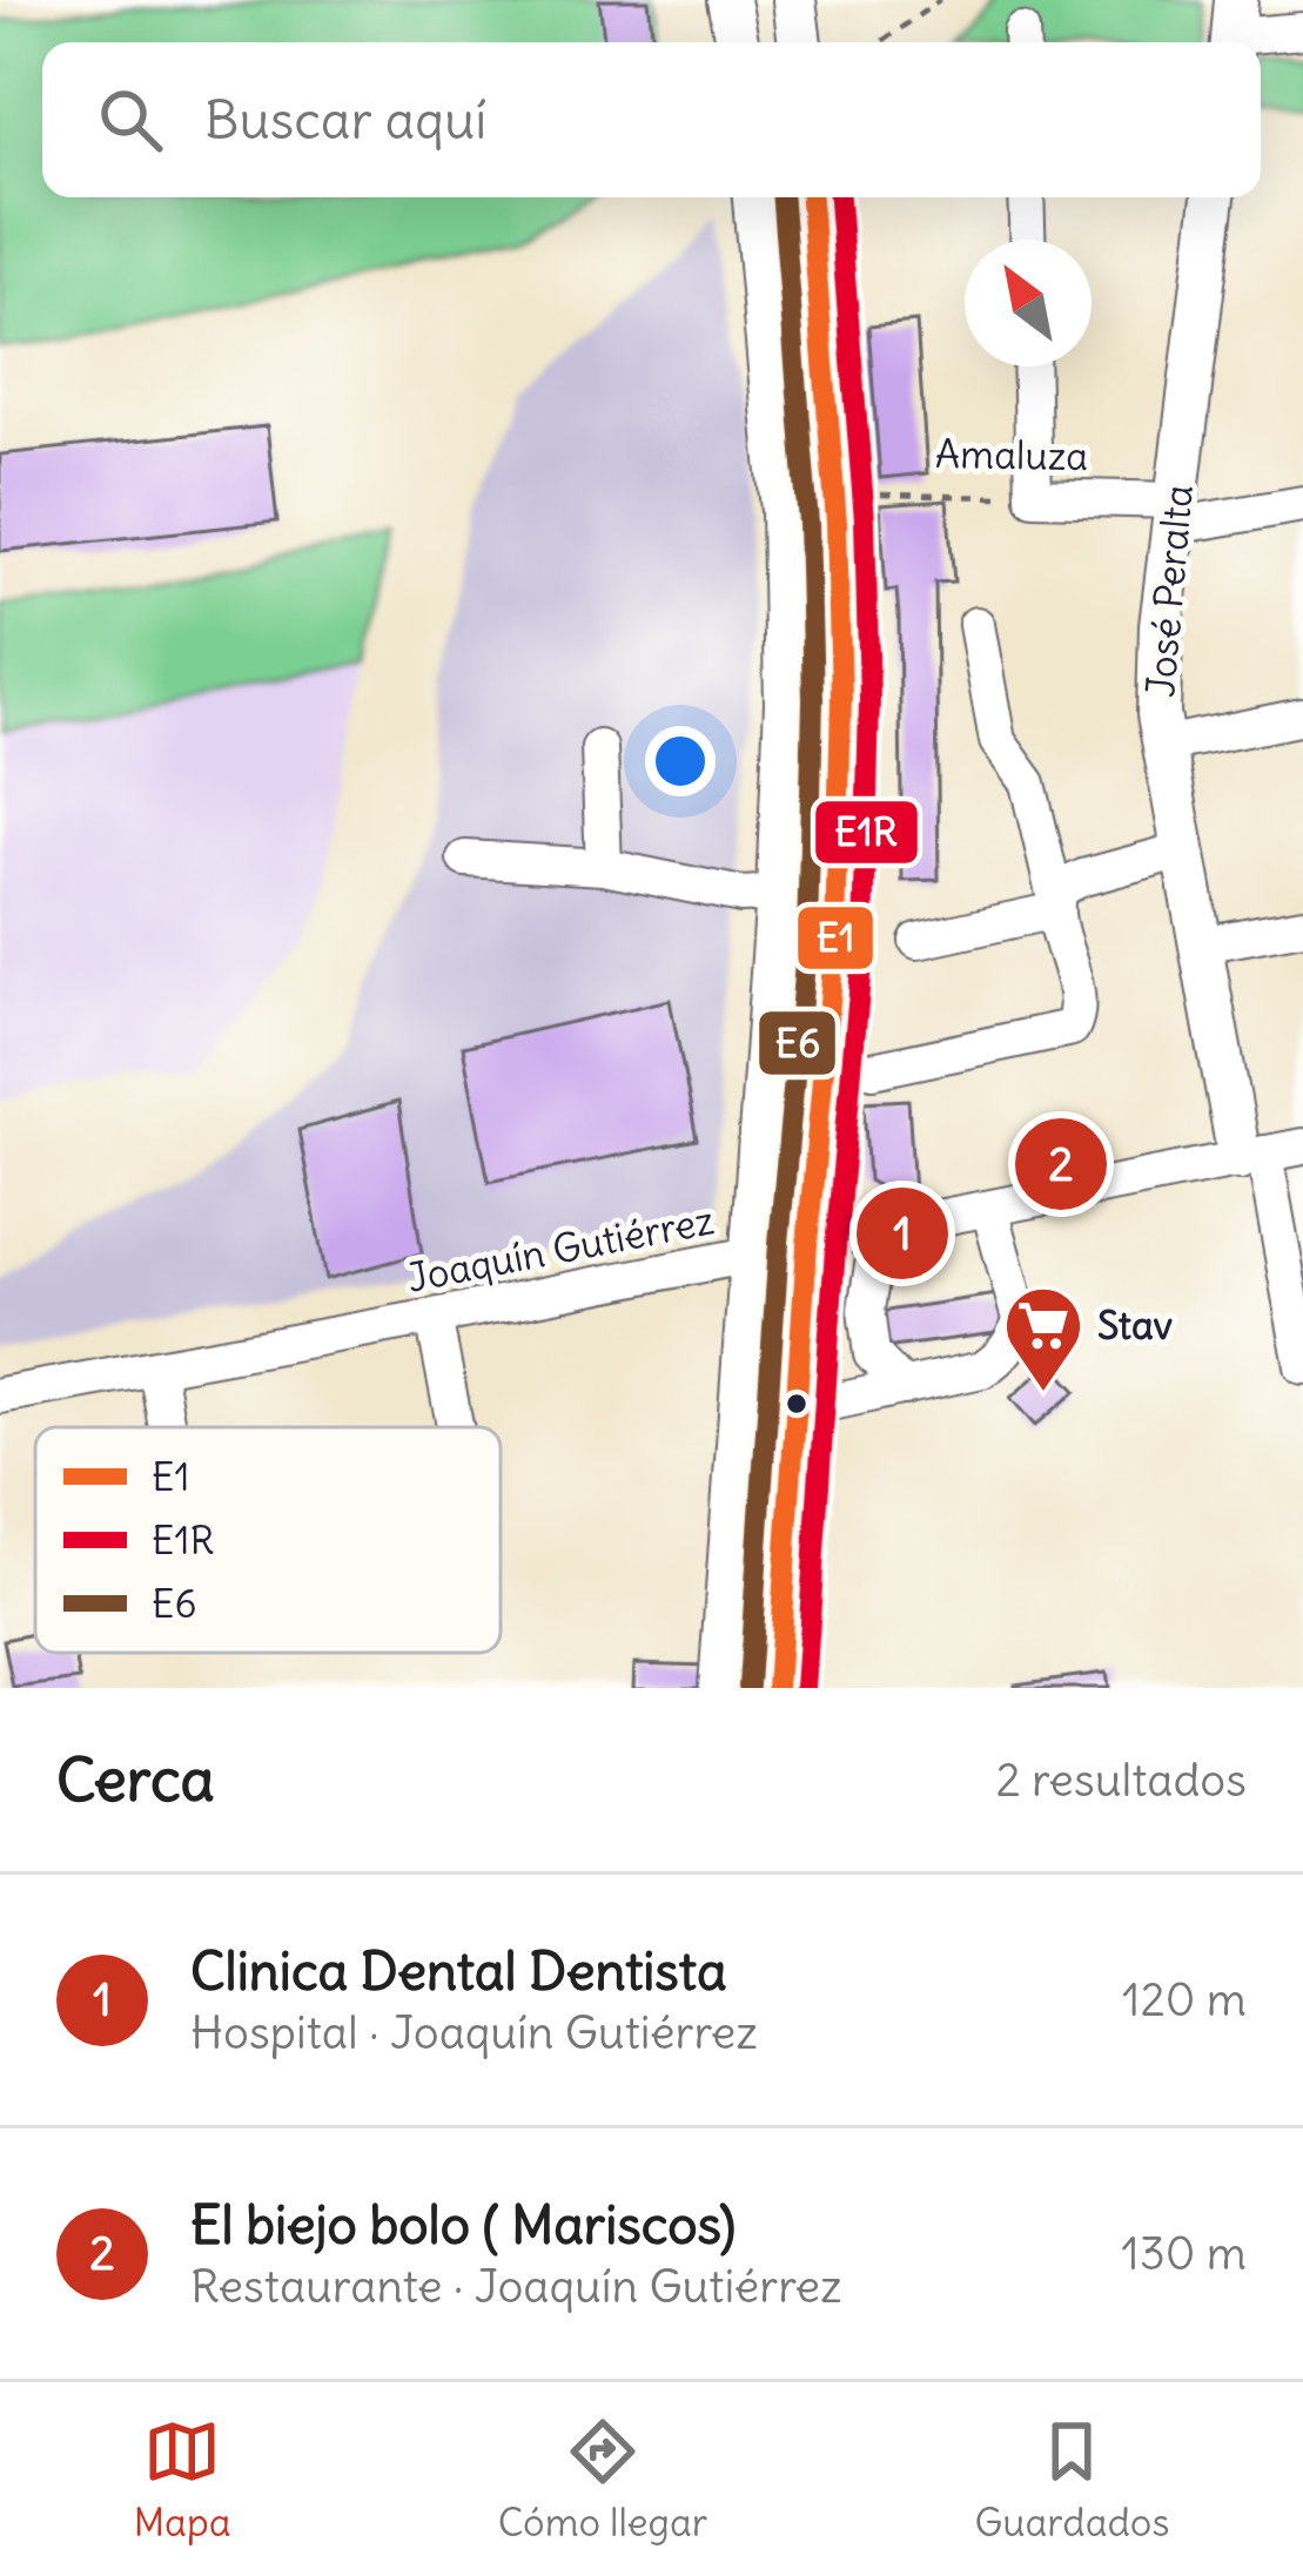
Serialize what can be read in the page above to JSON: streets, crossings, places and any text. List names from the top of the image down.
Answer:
{
  "streets": {
    "main road": ["José Peralta"],
    "street": ["Amaluza", "Joaquín Gutiérrez"]
  },
  "crossings": [
    ["Amaluza", "José Peralta"],
    ["José Peralta", "Joaquín Gutiérrez"]
  ],
  "places": {
    "supermarket": ["Stav"]
  },
  "lines": ["transit line E1", "transit line E1R", "transit line E6"],
  "legend": ["E1", "E1R", "E6"],
  "north": "top left",
  "page": {
    "search": "Buscar aquí",
    "pins": ["2", "1"],
    "heading": ["Cerca", "2 resultados"],
    "list": [
      {
        "mark": "1",
        "name": "Clinica Dental Dentista",
        "note": "Hospital · Joaquín Gutiérrez",
        "value": "120 m"
      },
      {
        "mark": "2",
        "name": "El biejo bolo ( Mariscos)",
        "note": "Restaurante · Joaquín Gutiérrez",
        "value": "130 m"
      }
    ],
    "nav": ["Mapa", "Cómo llegar", "Guardados"]
  }
}
